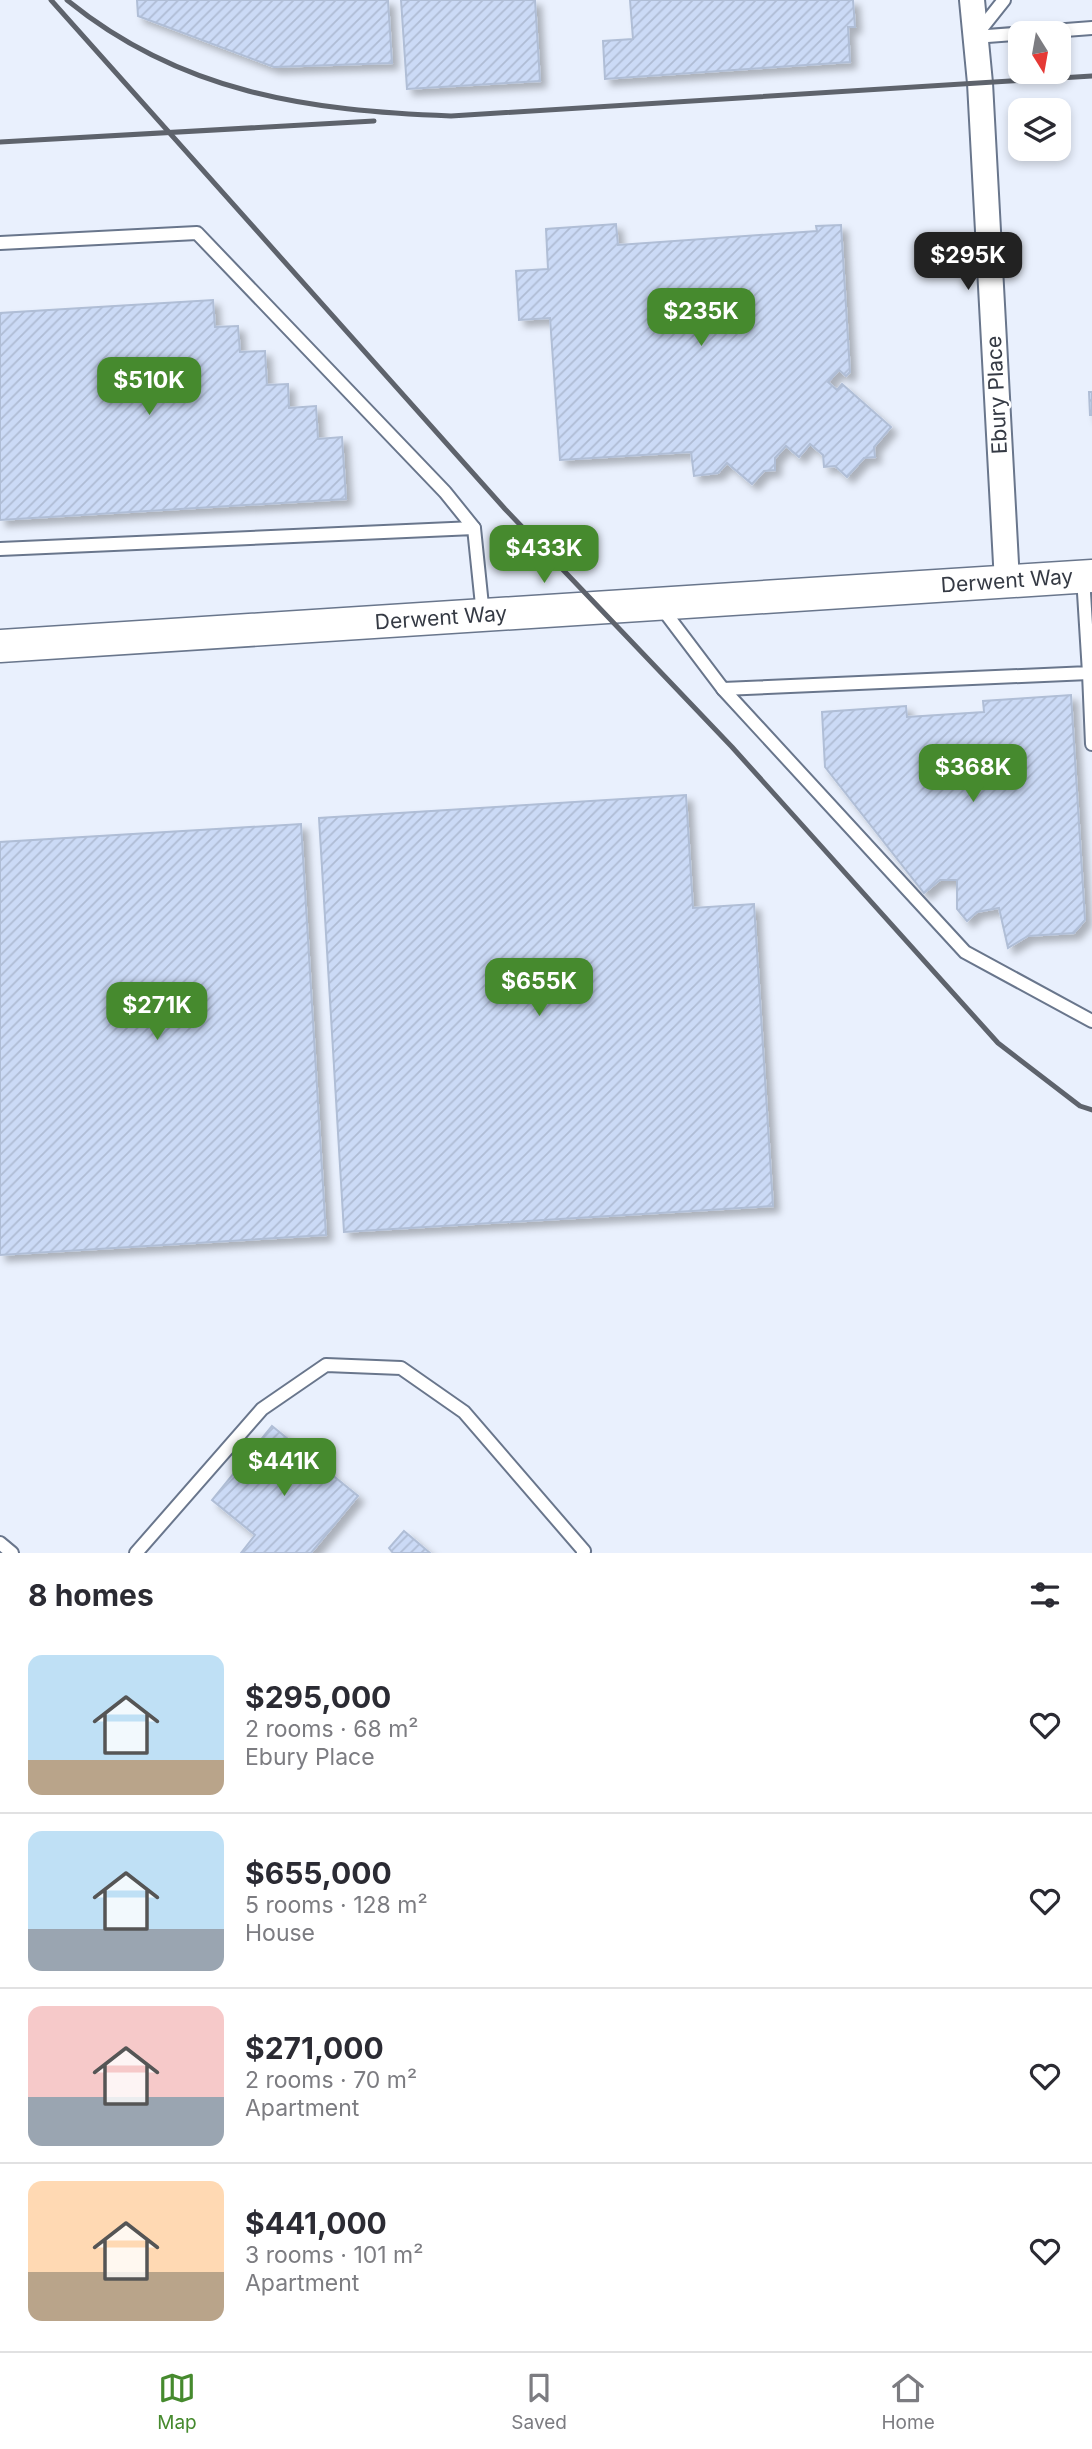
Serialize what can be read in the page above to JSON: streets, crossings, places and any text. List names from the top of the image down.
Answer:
{
  "streets": {
    "street": ["Ebury Place", "Derwent Way"]
  },
  "crossings": [
    ["Ebury Place", "Derwent Way"]
  ],
  "north": "bottom",
  "page": {
    "price": [
      "$295K",
      "$235K",
      "$510K",
      "$433K",
      "$368K",
      "$655K",
      "$271K",
      "$441K"
    ],
    "heading": "8 homes",
    "list": [
      {
        "name": "$295,000",
        "note": "2 rooms · 68 m² · Ebury Place"
      },
      {
        "name": "$655,000",
        "note": "5 rooms · 128 m² · House"
      },
      {
        "name": "$271,000",
        "note": "2 rooms · 70 m² · Apartment"
      },
      {
        "name": "$441,000",
        "note": "3 rooms · 101 m² · Apartment"
      }
    ],
    "tabs": ["Map", "Saved", "Home"]
  }
}
